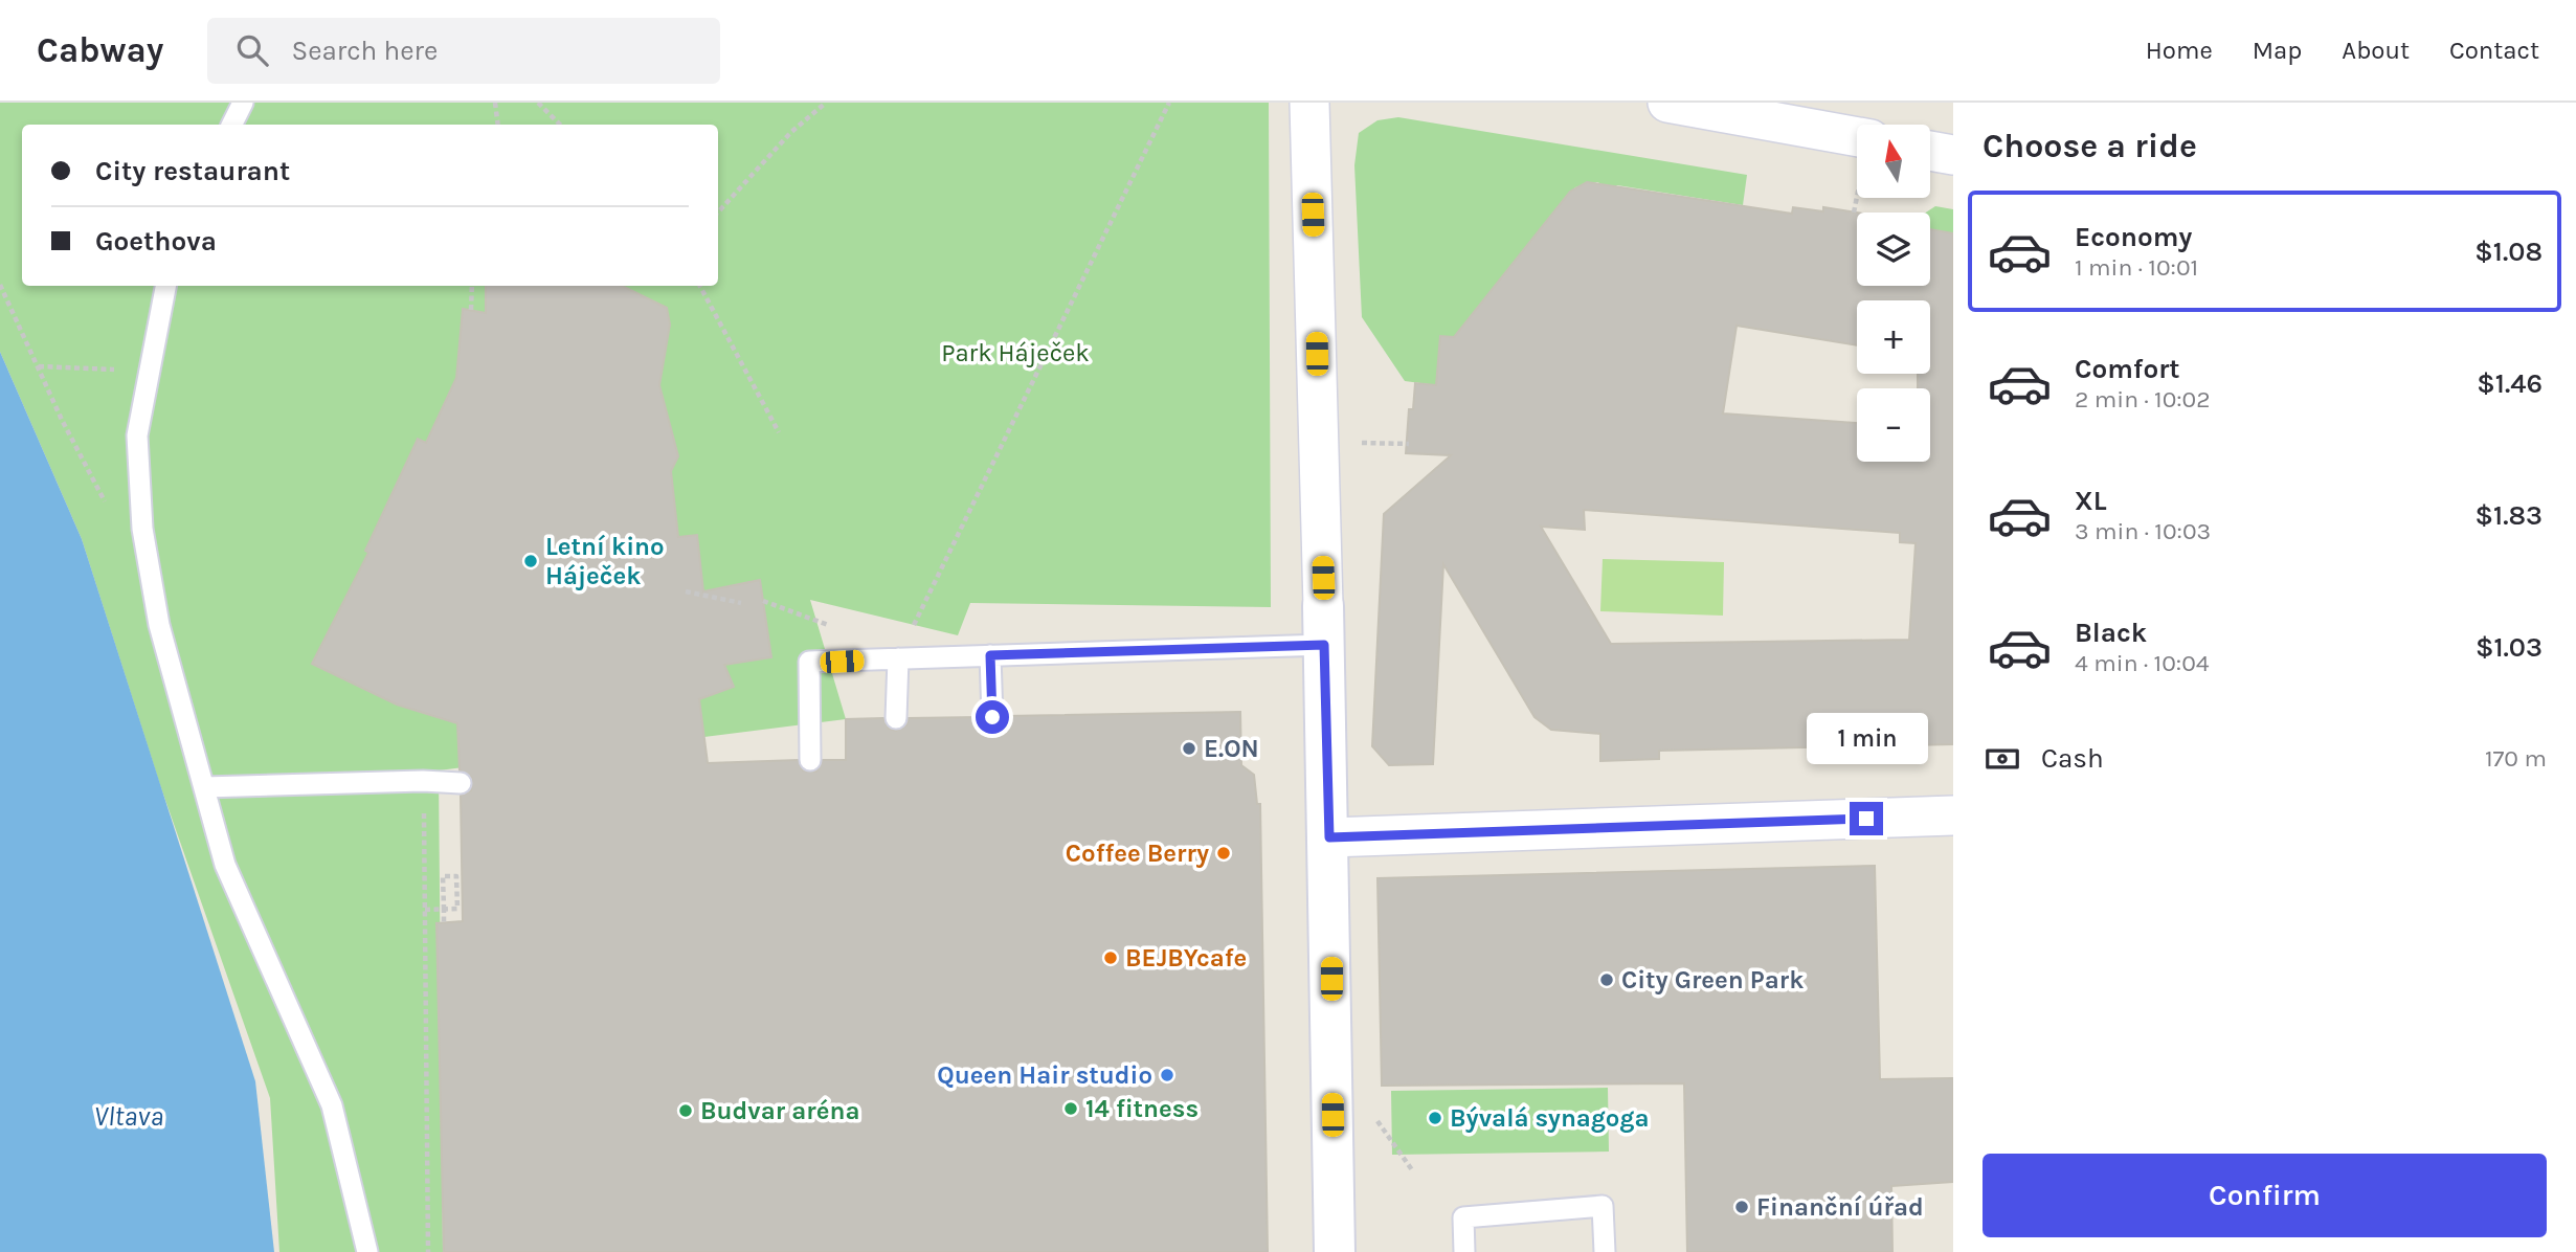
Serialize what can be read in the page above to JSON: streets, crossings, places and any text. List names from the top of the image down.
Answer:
{
  "water": ["Vltava"],
  "parks": ["Park Háječek"],
  "places": [
    "Letní kino Háječek",
    "E.ON",
    "Coffee Berry",
    "BEJBYcafe",
    "City Green Park",
    "Queen Hair studio",
    "14 fitness",
    "Budvar aréna",
    "Bývalá synagoga",
    "Finanční úřad"
  ],
  "north": "top",
  "page": {
    "header": "Cabway",
    "search": "Search here",
    "nav": [
      "Home",
      "Map",
      "About",
      "Contact"
    ],
    "heading": "Choose a ride",
    "map_buttons": ["+", "−"],
    "banner": ["City restaurant", "Goethova"],
    "list": [
      {
        "name": "Economy",
        "note": "1 min · 10:01",
        "value": "$1.08"
      },
      {
        "name": "Comfort",
        "note": "2 min · 10:02",
        "value": "$1.46"
      },
      {
        "name": "XL",
        "note": "3 min · 10:03",
        "value": "$1.83"
      },
      {
        "name": "Black",
        "note": "4 min · 10:04",
        "value": "$1.03"
      }
    ],
    "bubble": "1 min",
    "pay": ["Cash", "170 m"],
    "buttons": "Confirm"
  }
}
